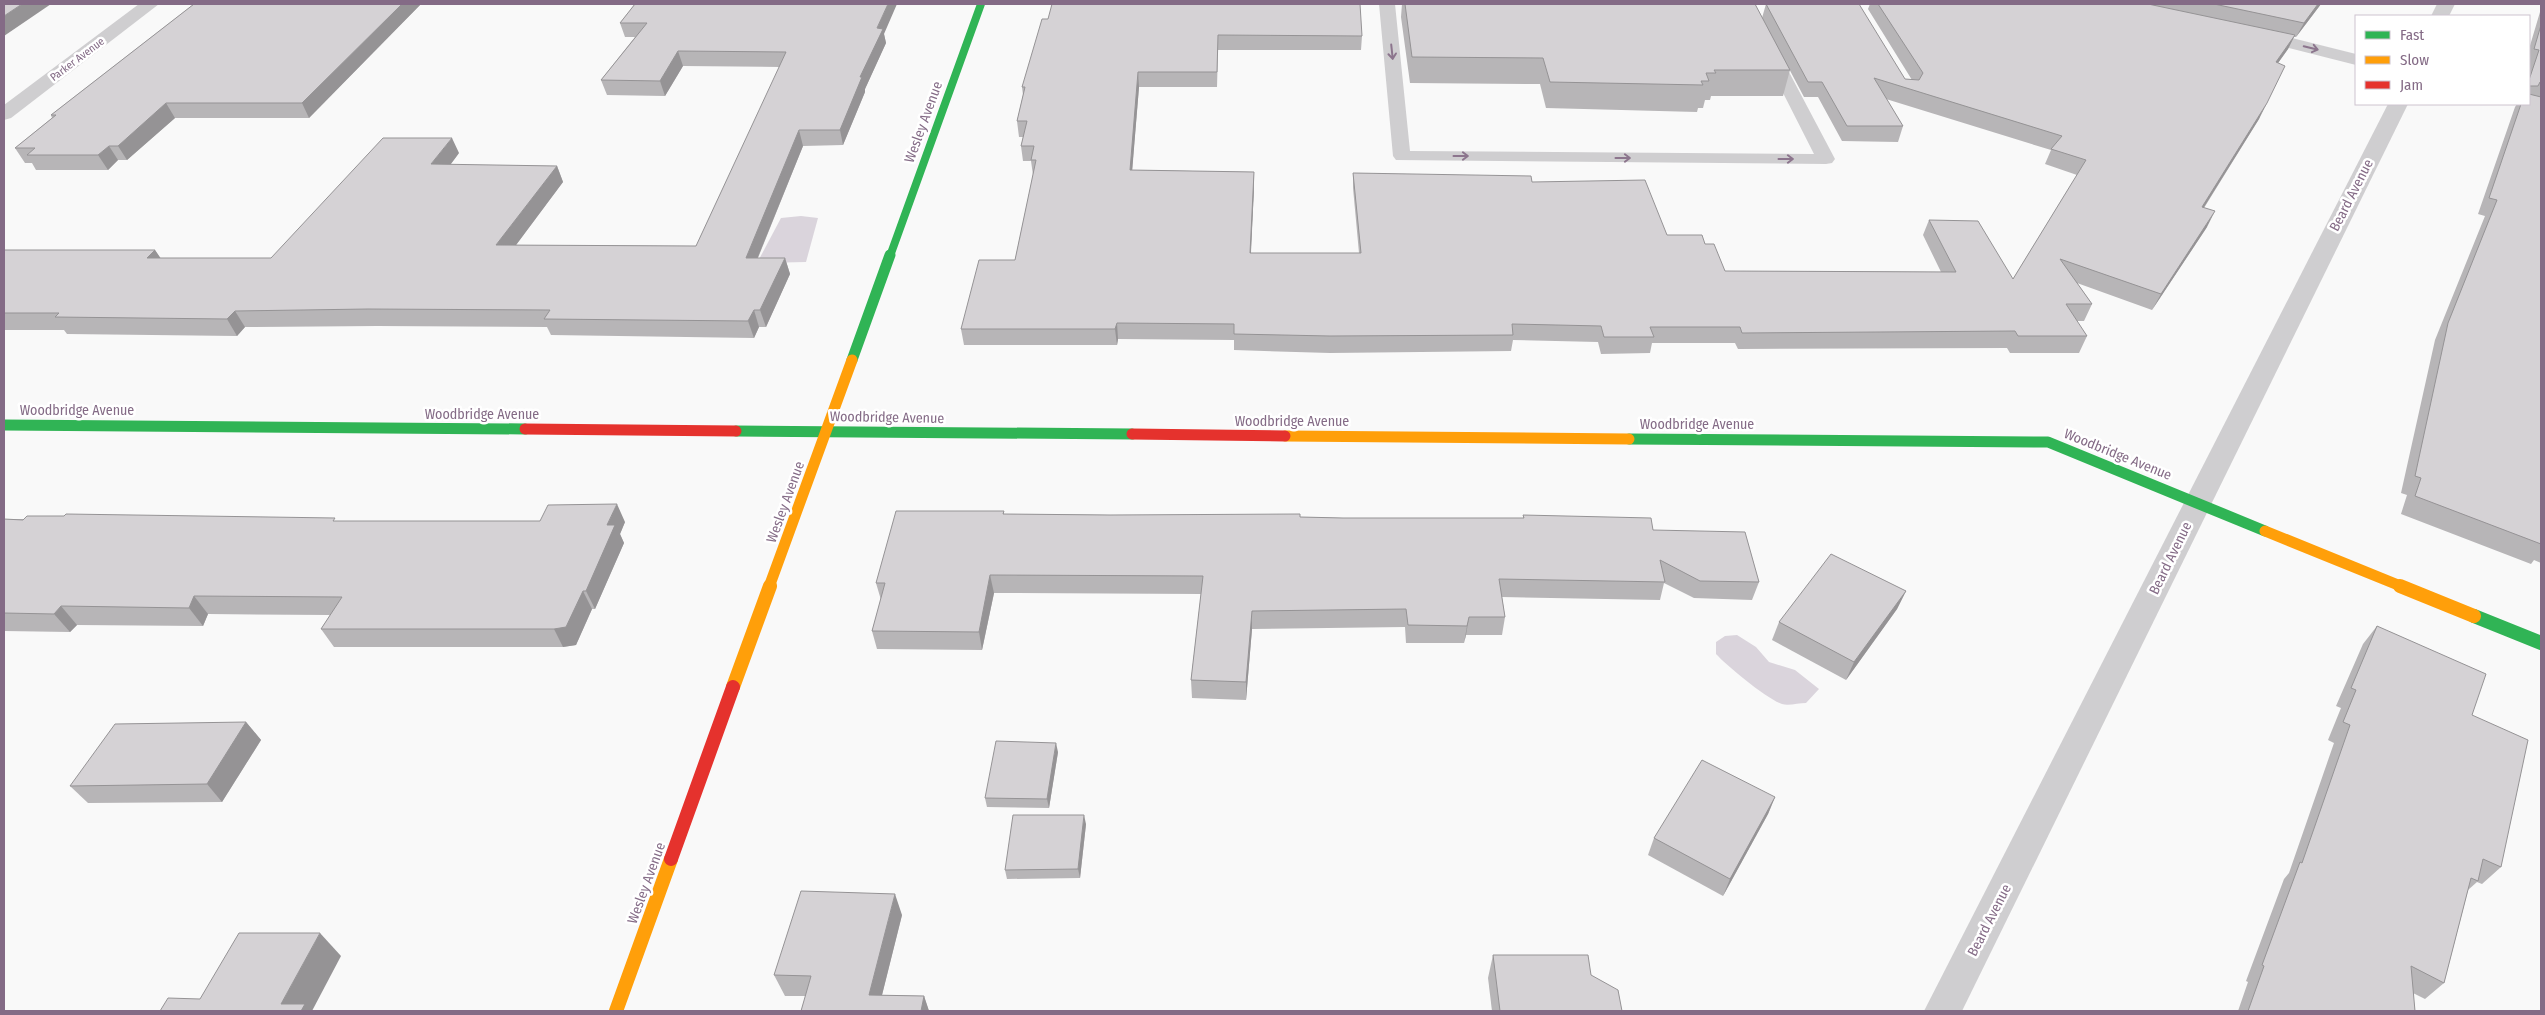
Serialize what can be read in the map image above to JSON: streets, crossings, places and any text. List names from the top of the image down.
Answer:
{
  "streets": {
    "street": [
      "Parker Avenue",
      "Wesley Avenue",
      "Beard Avenue",
      "Woodbridge Avenue"
    ]
  },
  "crossings": [
    ["Wesley Avenue", "Woodbridge Avenue"],
    ["Beard Avenue", "Woodbridge Avenue"]
  ],
  "legend": ["Fast", "Slow", "Jam"]
}
